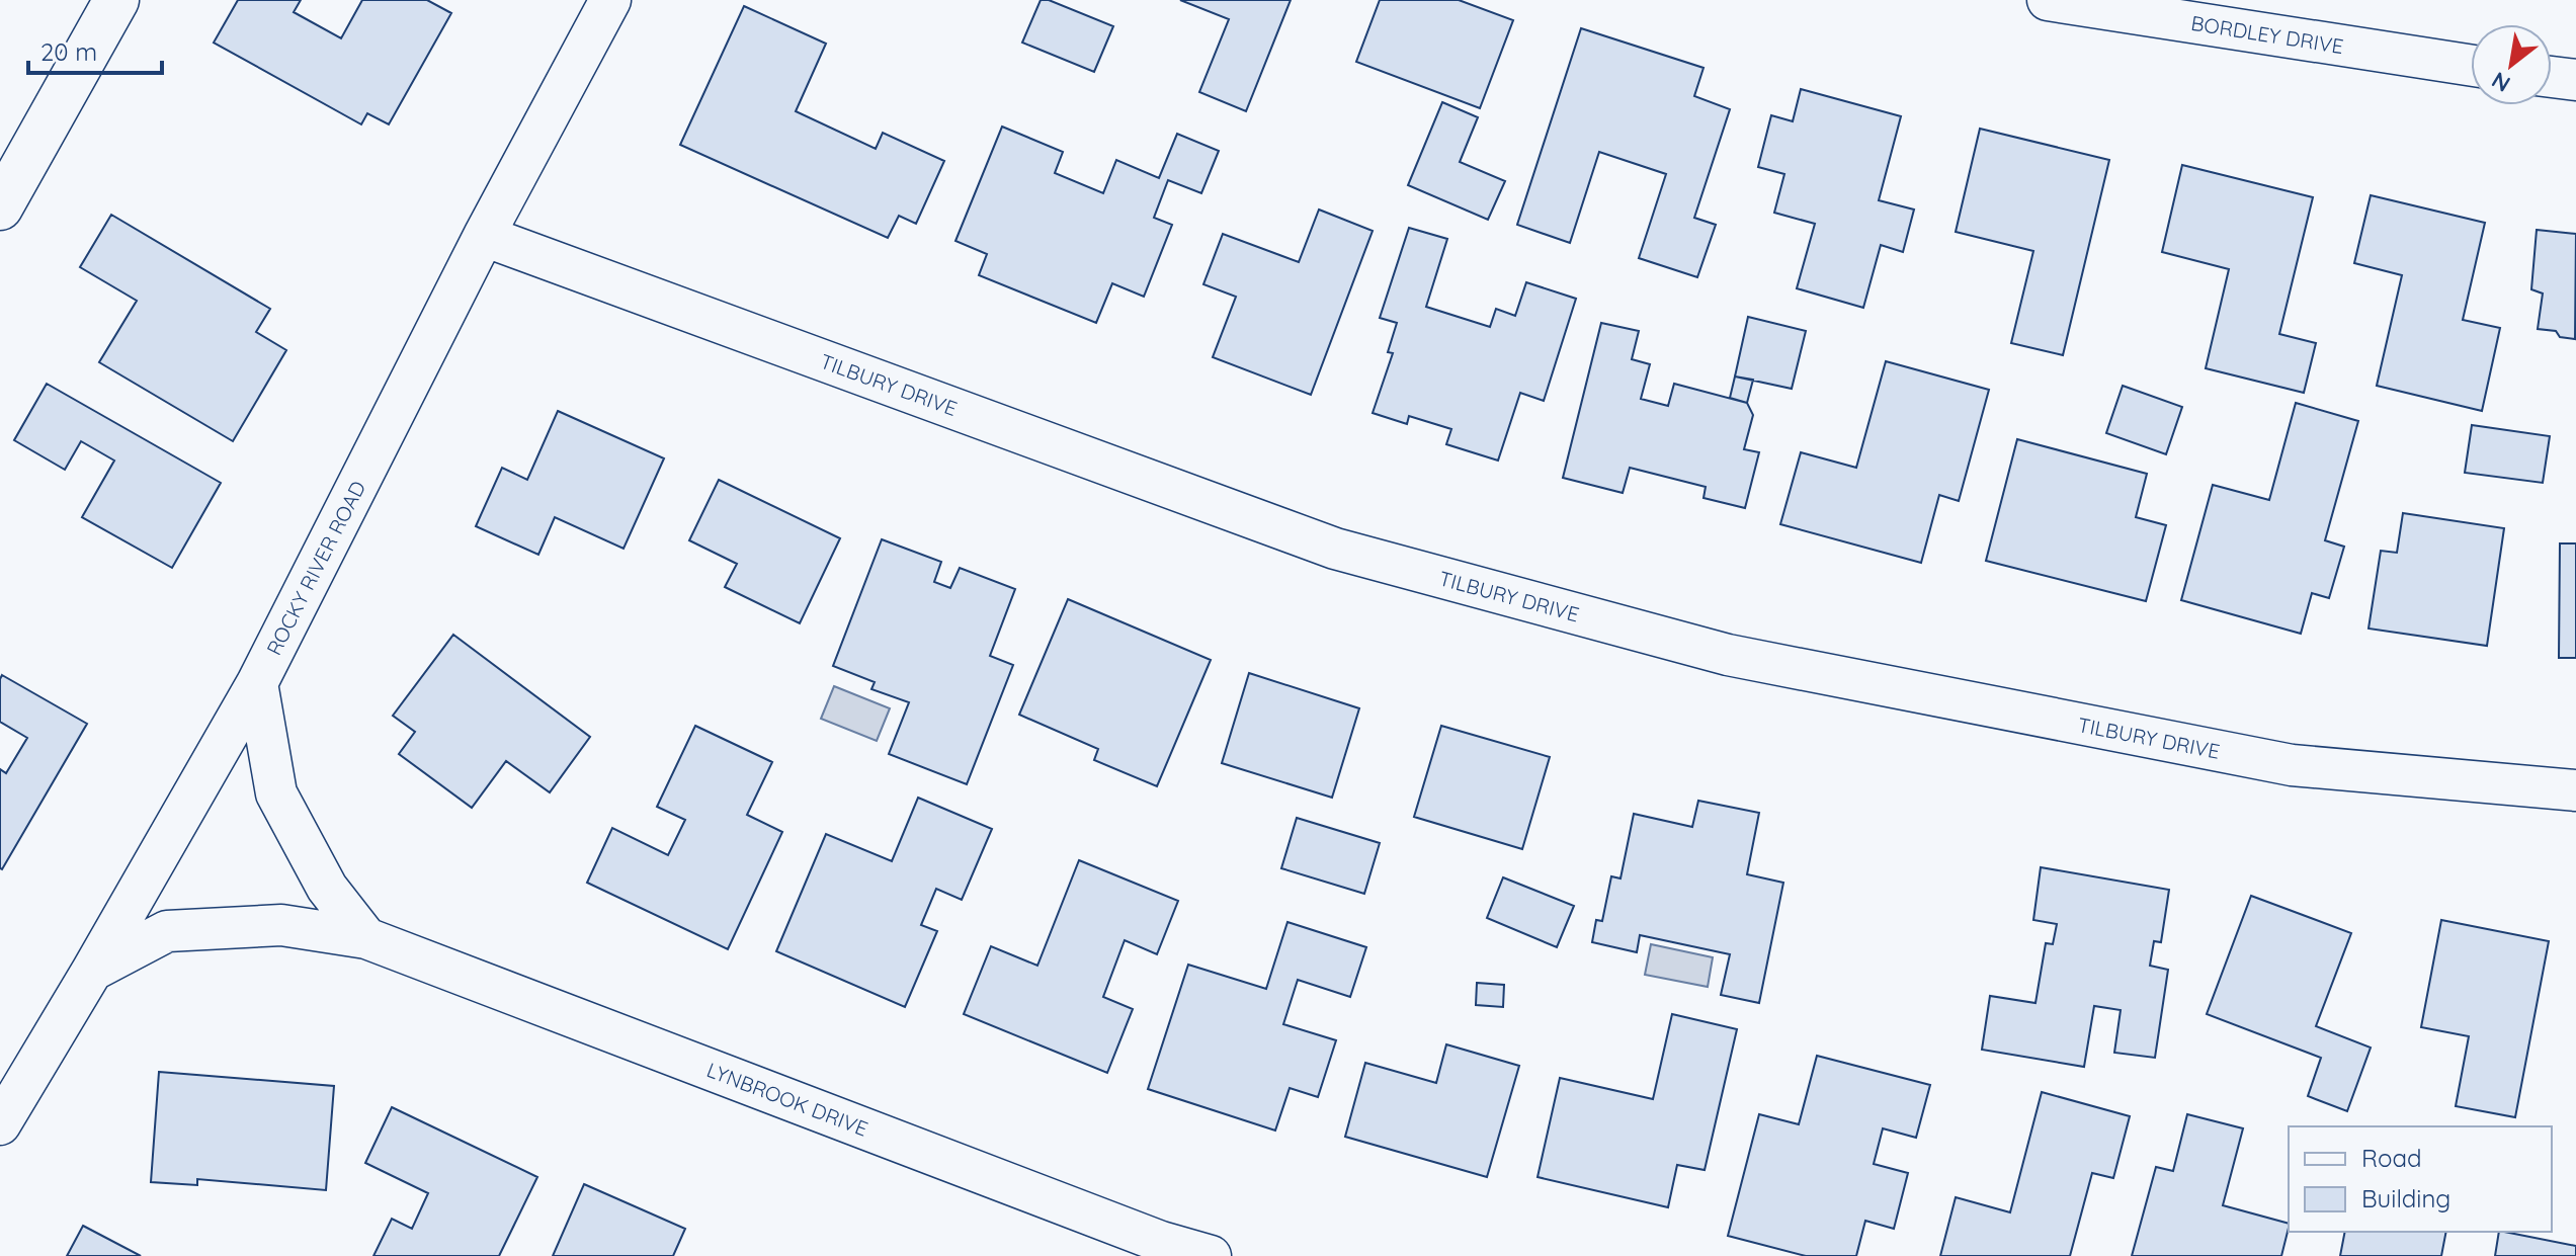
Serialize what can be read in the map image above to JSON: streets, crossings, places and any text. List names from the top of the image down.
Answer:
{
  "streets": {
    "street": [
      "BORDLEY DRIVE",
      "TILBURY DRIVE",
      "ROCKY RIVER ROAD",
      "LYNBROOK DRIVE"
    ]
  },
  "crossings": [
    ["TILBURY DRIVE", "ROCKY RIVER ROAD"],
    ["ROCKY RIVER ROAD", "LYNBROOK DRIVE"]
  ],
  "legend": ["Road", "Building"],
  "scale_bar": "20 m",
  "north": "bottom left"
}
